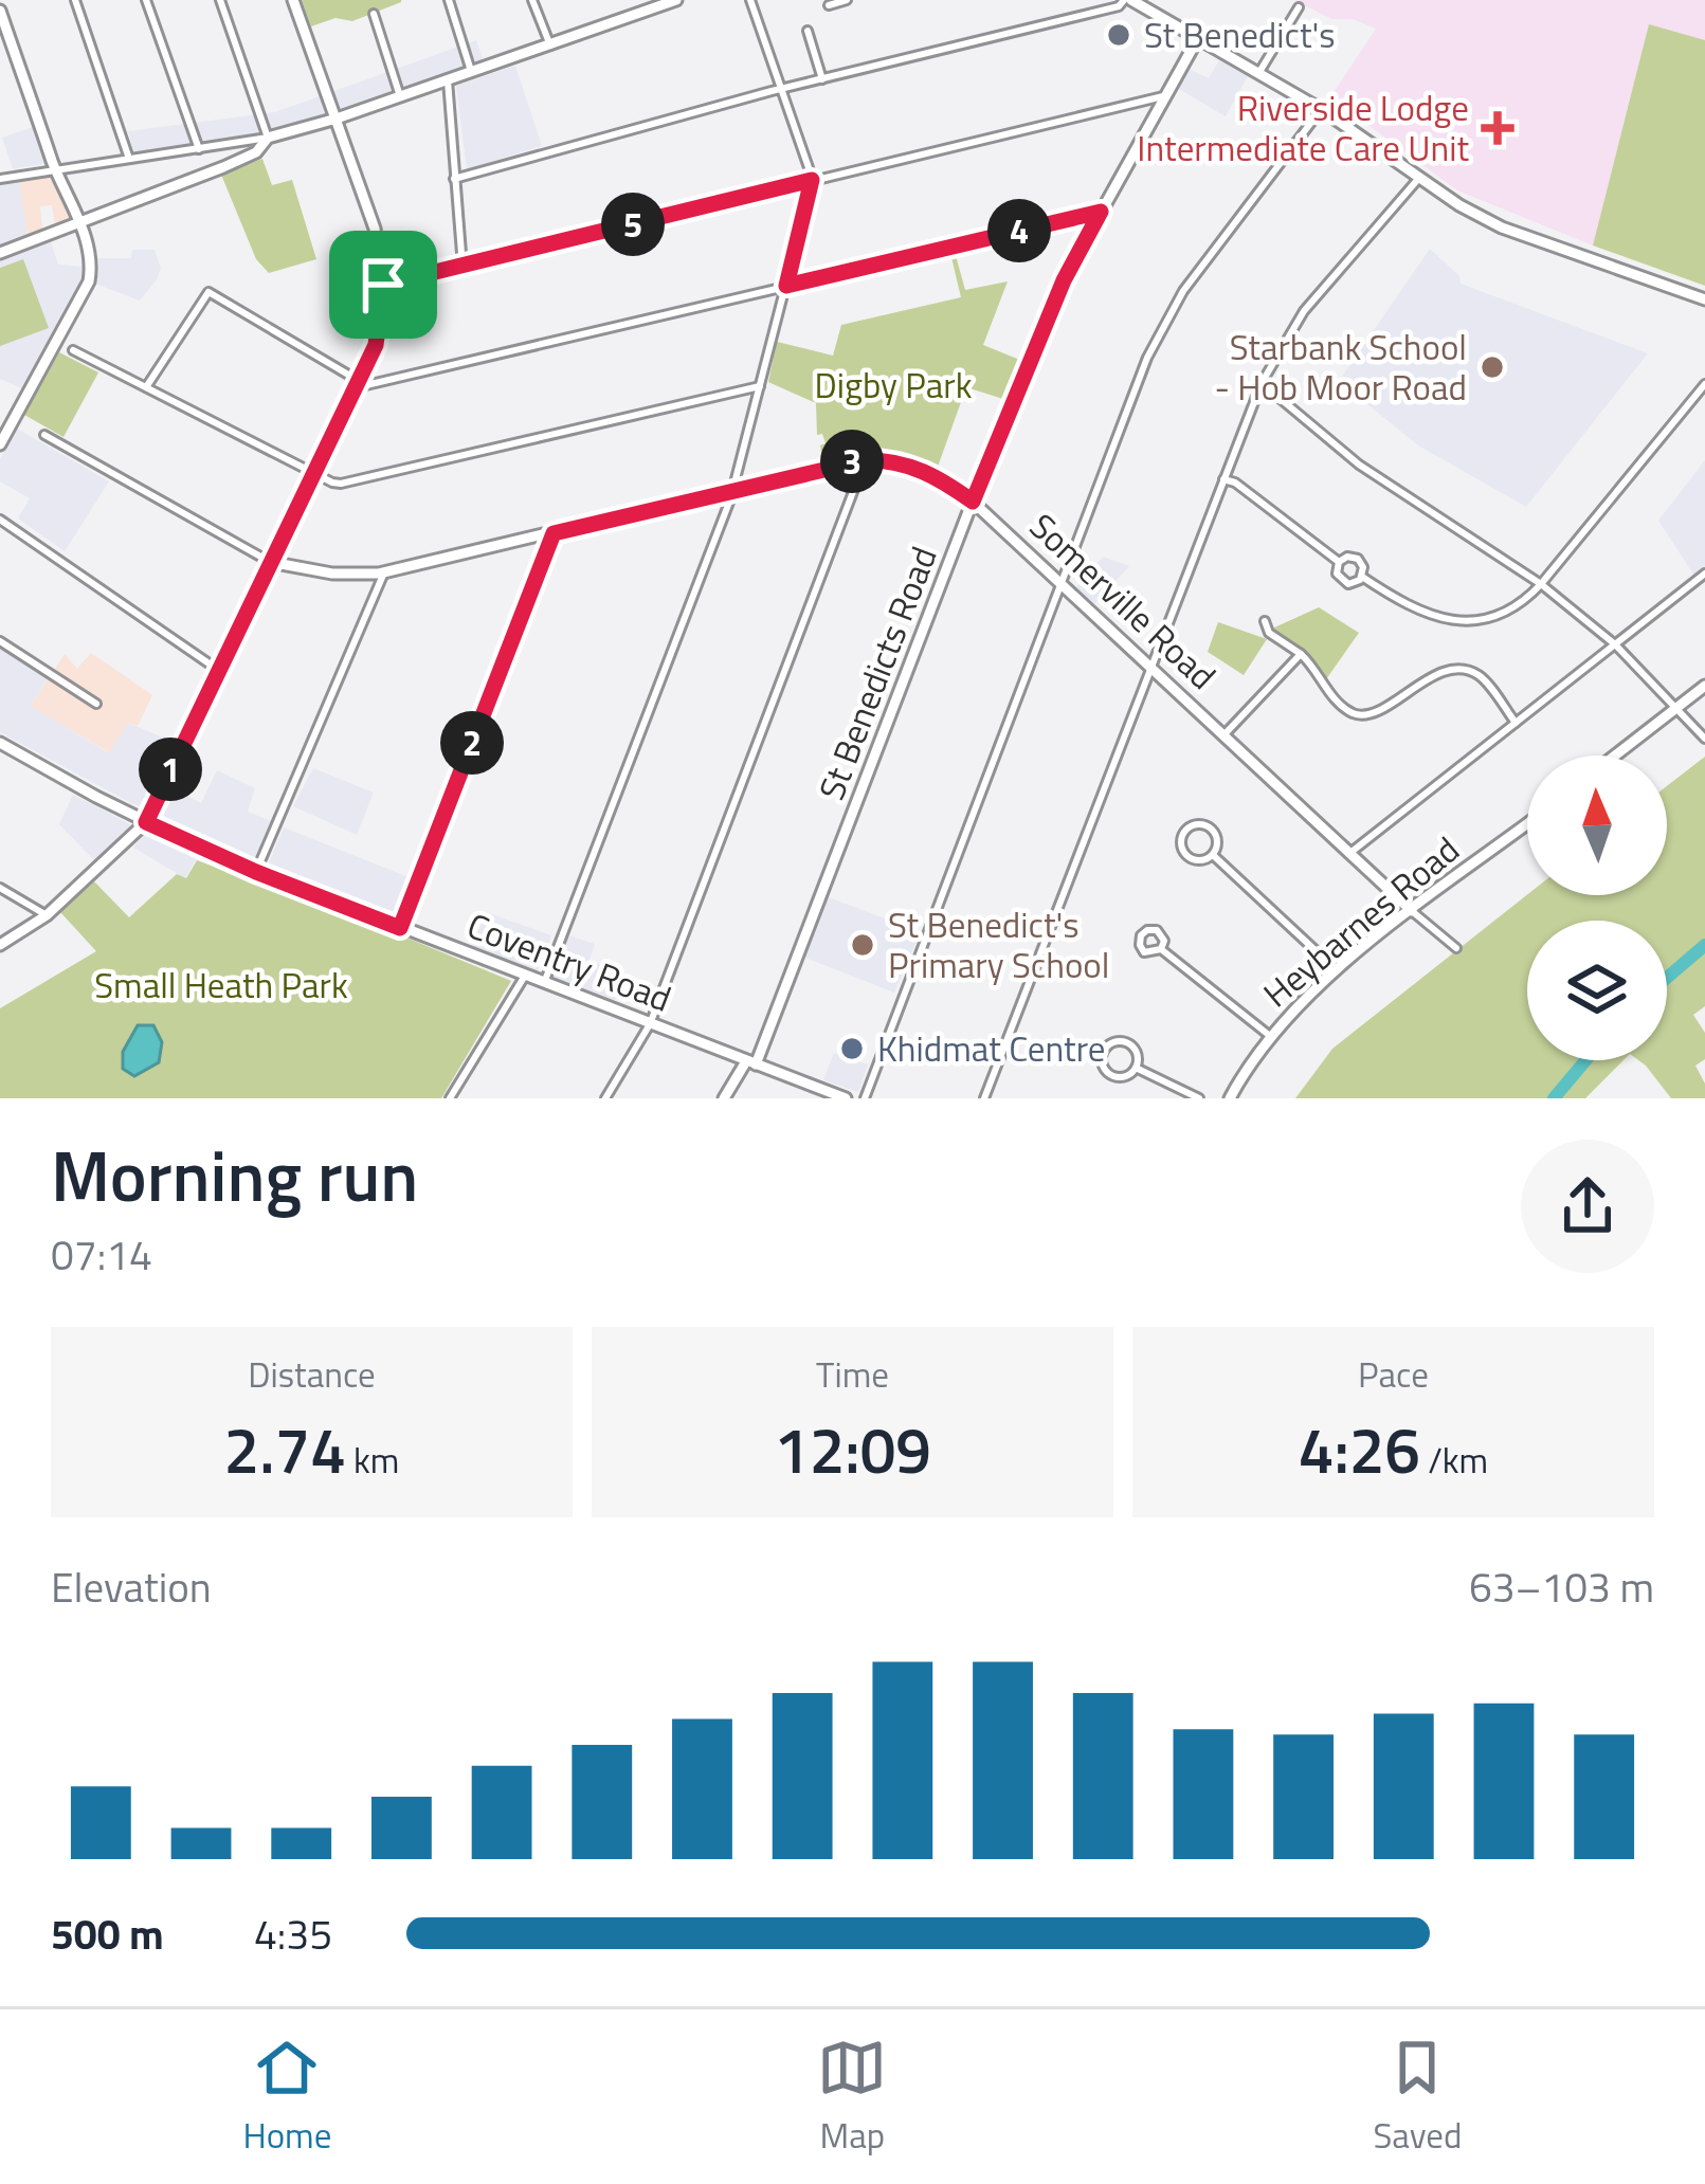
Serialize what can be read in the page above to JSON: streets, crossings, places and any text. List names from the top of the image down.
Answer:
{
  "streets": {
    "street": [
      "Somerville Road",
      "St Benedicts Road",
      "Heybarnes Road",
      "Coventry Road"
    ]
  },
  "crossings": [
    ["Somerville Road", "St Benedicts Road"],
    ["Somerville Road", "Heybarnes Road"],
    ["St Benedicts Road", "Coventry Road"]
  ],
  "parks": ["Digby Park", "Small Heath Park"],
  "places": {
    "other": [
      "St Benedict's",
      "Starbank School - Hob Moor Road",
      "St Benedict's Primary School",
      "Khidmat Centre"
    ],
    "health": ["Riverside Lodge Intermediate Care Unit"]
  },
  "north": "top",
  "page": {
    "pins": [
      "5",
      "4",
      "3",
      "2",
      "1"
    ],
    "heading": ["Morning run", "07:14"],
    "stats": [
      ["Distance", "2.74 km"],
      ["Time", "12:09"],
      ["Pace", "4:26 /km"]
    ],
    "chart": ["Elevation", "63–103 m"],
    "list": [
      {
        "name": "500 m",
        "note": "4:35"
      }
    ],
    "tabs": ["Home", "Map", "Saved"]
  }
}
